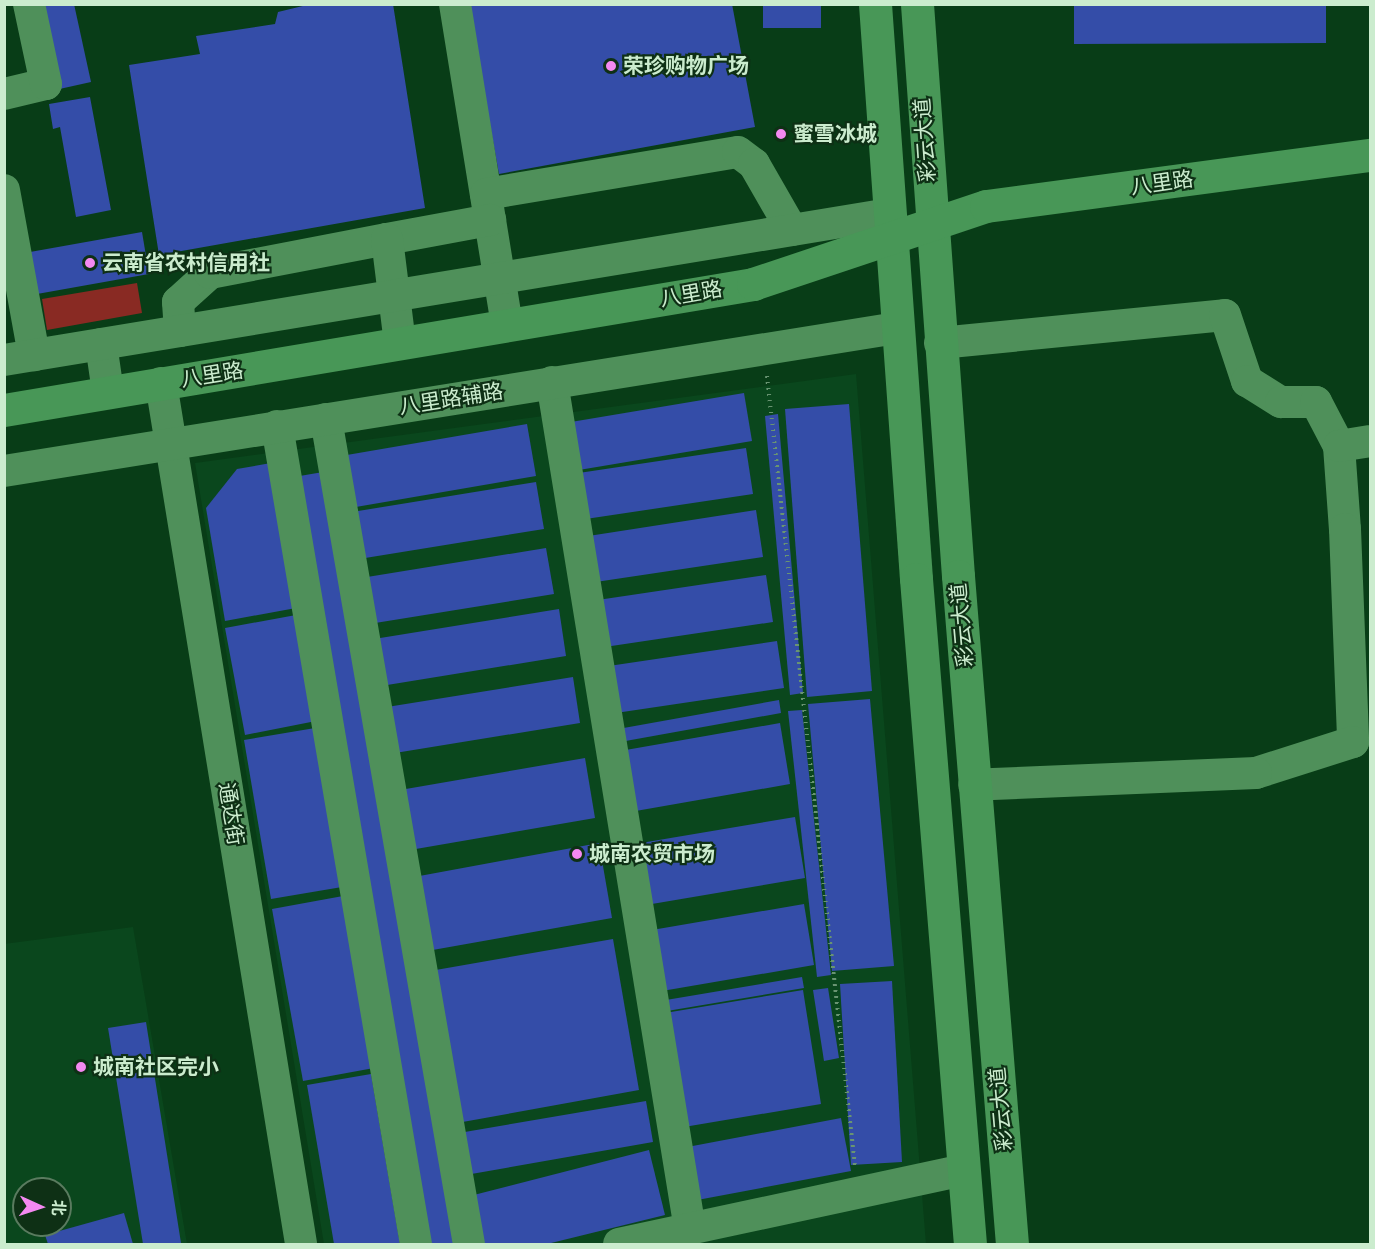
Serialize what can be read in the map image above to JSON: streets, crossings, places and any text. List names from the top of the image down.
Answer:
{
  "streets": {
    "main road": ["彩云大道", "八里路"],
    "street": ["八里路辅路", "通达街"]
  },
  "crossings": [
    ["彩云大道", "八里路"],
    ["彩云大道", "八里路辅路"],
    ["八里路", "通达街"],
    ["八里路辅路", "通达街"]
  ],
  "places": [
    "荣珍购物广场",
    "蜜雪冰城",
    "云南省农村信用社",
    "城南农贸市场",
    "城南社区完小"
  ],
  "north": "right"
}
